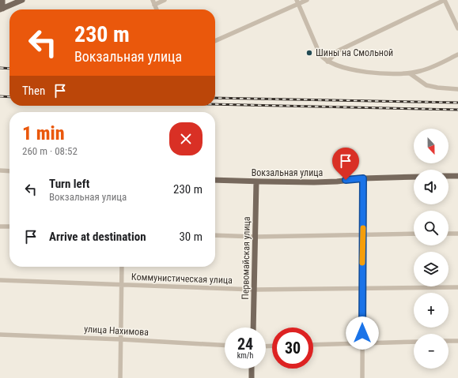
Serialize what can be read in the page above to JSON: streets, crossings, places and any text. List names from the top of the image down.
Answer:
{
  "streets": {
    "main road": ["Вокзальная улица", "Первомайская улица"],
    "street": ["Коммунистическая улица", "улица Нахимова"]
  },
  "crossings": [
    ["Вокзальная улица", "Первомайская улица"],
    ["Первомайская улица", "Коммунистическая улица"]
  ],
  "places": ["Шины на Смольной"],
  "north": "bottom",
  "page": {
    "turn": ["230 m", "Вокзальная улица"],
    "then": "Then",
    "heading": ["1 min", "260 m · 08:52"],
    "map_buttons": ["+", "−"],
    "list": [
      {
        "name": "Turn left",
        "note": "Вокзальная улица",
        "value": "230 m"
      },
      {
        "name": "Arrive at destination",
        "value": "30 m"
      }
    ],
    "speed": "24 km/h",
    "limit": "30"
  }
}
